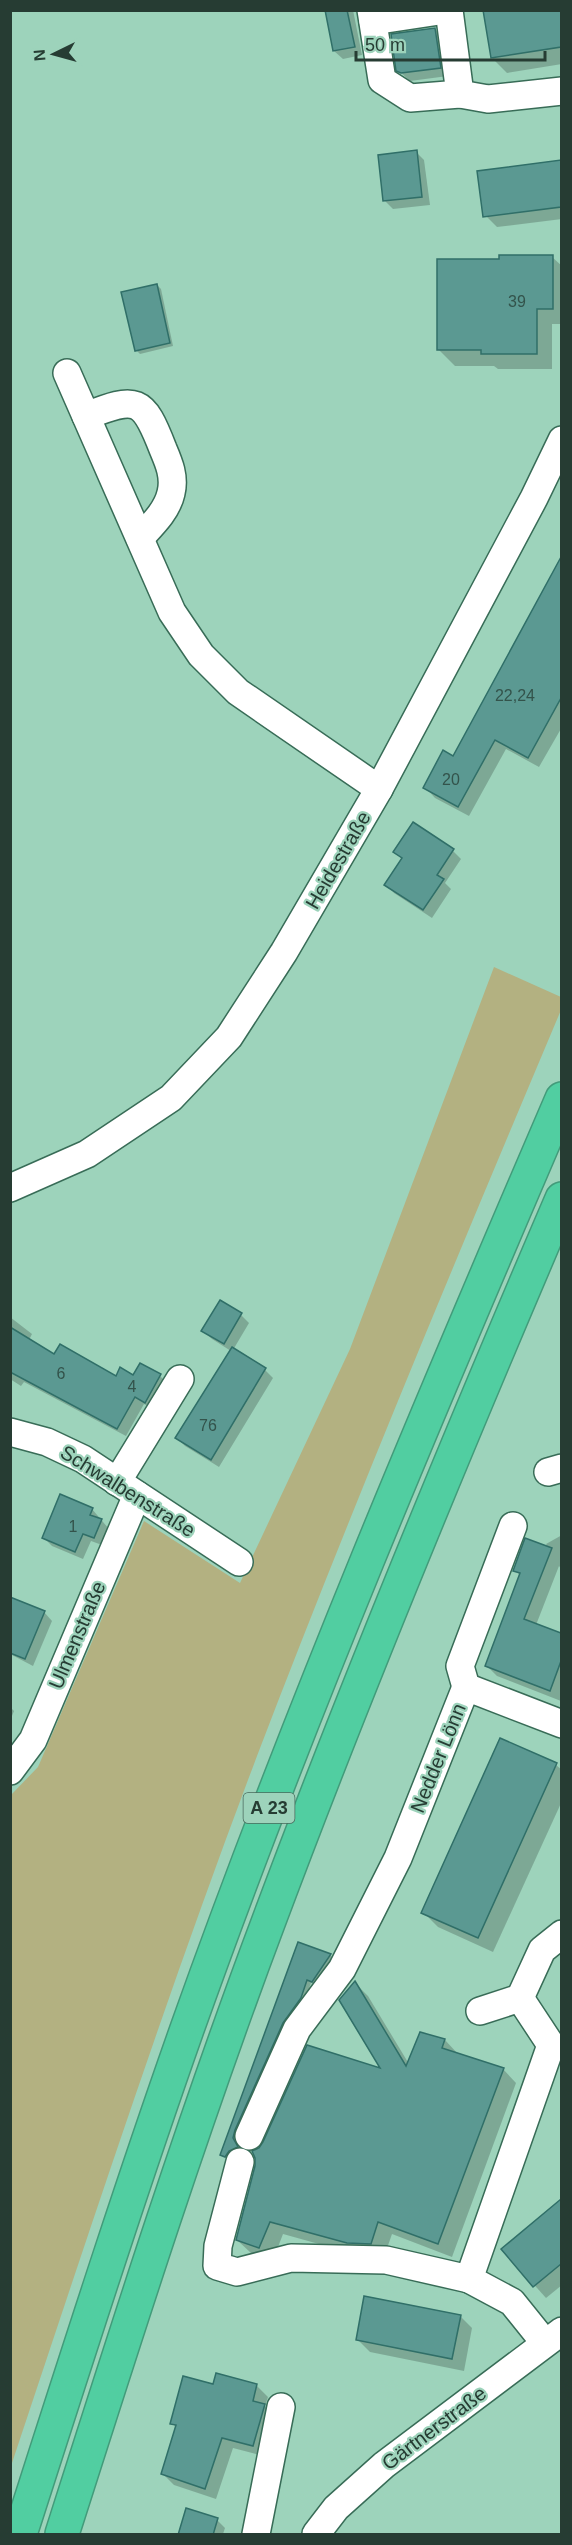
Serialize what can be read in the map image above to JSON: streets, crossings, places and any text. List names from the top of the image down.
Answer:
{
  "streets": {
    "highway": ["A 23"],
    "street": [
      "Heidestraße",
      "Schwalbenstraße",
      "Ulmenstraße",
      "Nedder Lönn",
      "Gärtnerstraße"
    ]
  },
  "crossings": [
    ["Schwalbenstraße", "Ulmenstraße"]
  ],
  "house_numbers": [
    "39",
    "22,24",
    "20",
    "6",
    "4",
    "76",
    "1"
  ],
  "scale_bar": "50 m",
  "north": "left"
}
